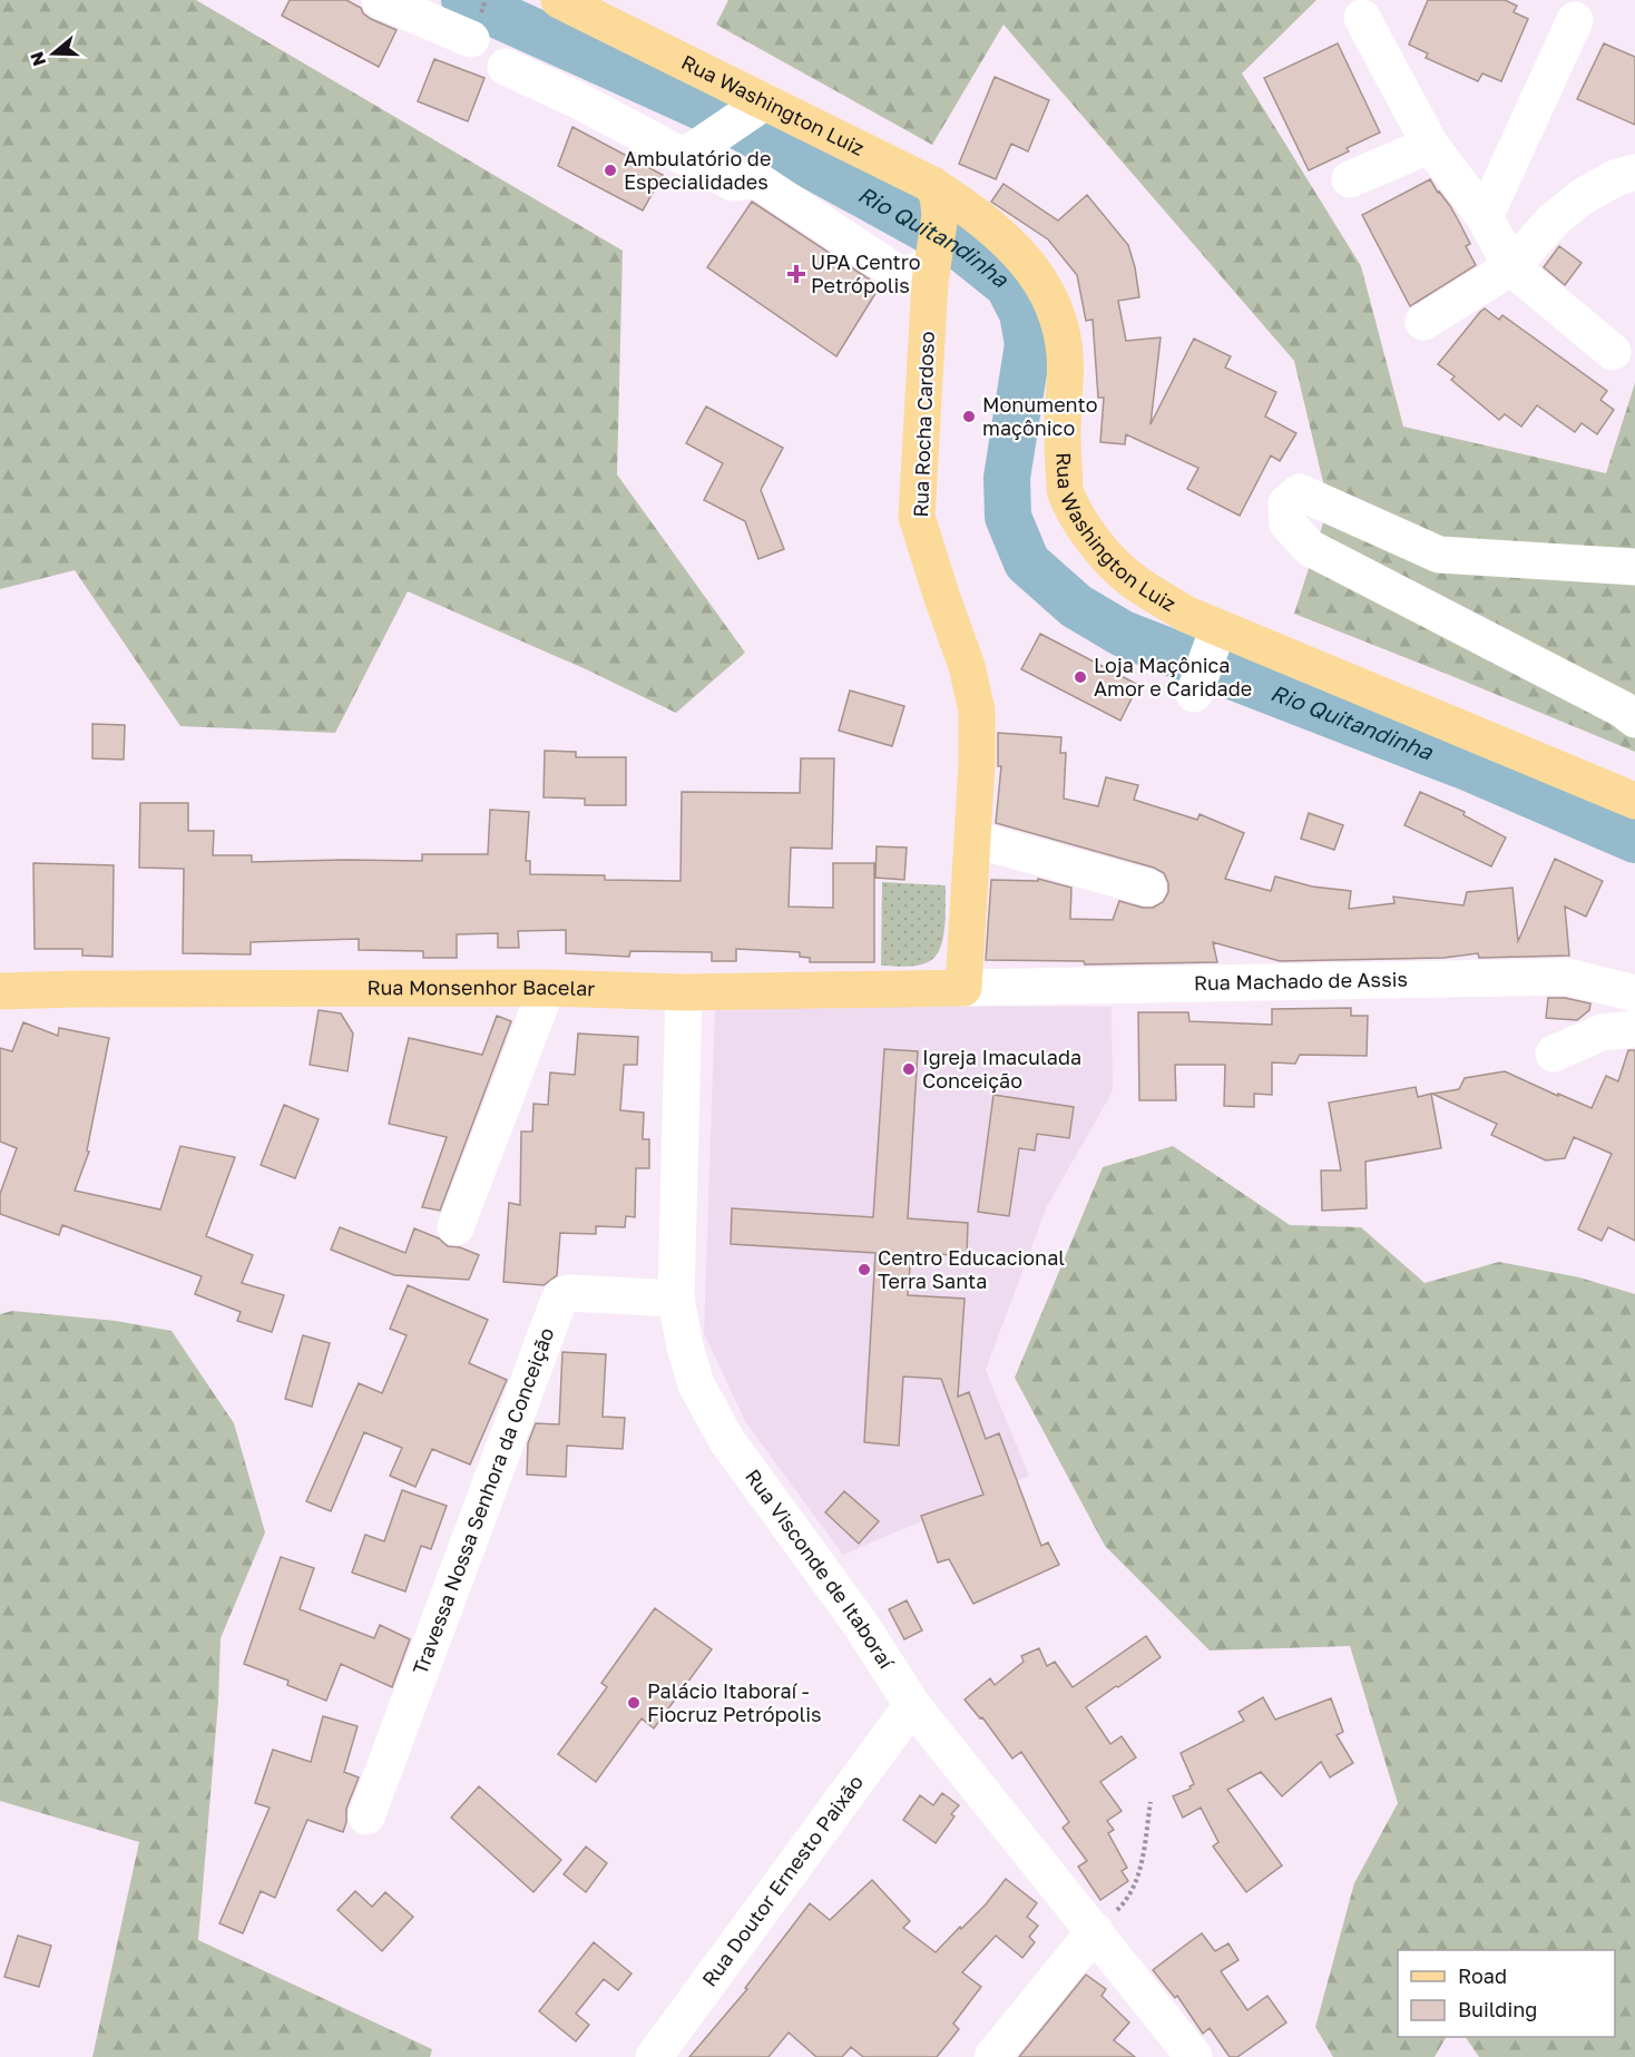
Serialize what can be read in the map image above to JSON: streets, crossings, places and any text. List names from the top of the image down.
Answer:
{
  "streets": {
    "main road": ["Rua Washington Luiz", "Rua Rocha Cardoso", "Rua Monsenhor Bacelar"],
    "street": [
      "Rua Machado de Assis",
      "Travessa Nossa Senhora da Conceição",
      "Rua Visconde de Itaboraí",
      "Rua Doutor Ernesto Paixão"
    ]
  },
  "crossings": [
    ["Rua Washington Luiz", "Rua Rocha Cardoso"],
    ["Rua Rocha Cardoso", "Rua Machado de Assis"],
    ["Rua Rocha Cardoso", "Rua Monsenhor Bacelar"],
    ["Rua Machado de Assis", "Rua Monsenhor Bacelar"],
    ["Rua Monsenhor Bacelar", "Rua Visconde de Itaboraí"],
    ["Travessa Nossa Senhora da Conceição", "Rua Visconde de Itaboraí"],
    ["Rua Visconde de Itaboraí", "Rua Doutor Ernesto Paixão"]
  ],
  "water": ["Rio Quitandinha"],
  "places": {
    "other": [
      "Ambulatório de Especialidades",
      "Monumento maçônico",
      "Loja Maçônica Amor e Caridade",
      "Igreja Imaculada Conceição",
      "Centro Educacional Terra Santa",
      "Palácio Itaboraí - Fiocruz Petrópolis"
    ],
    "health": ["UPA Centro Petrópolis"]
  },
  "legend": ["Road", "Building"],
  "north": "left"
}
